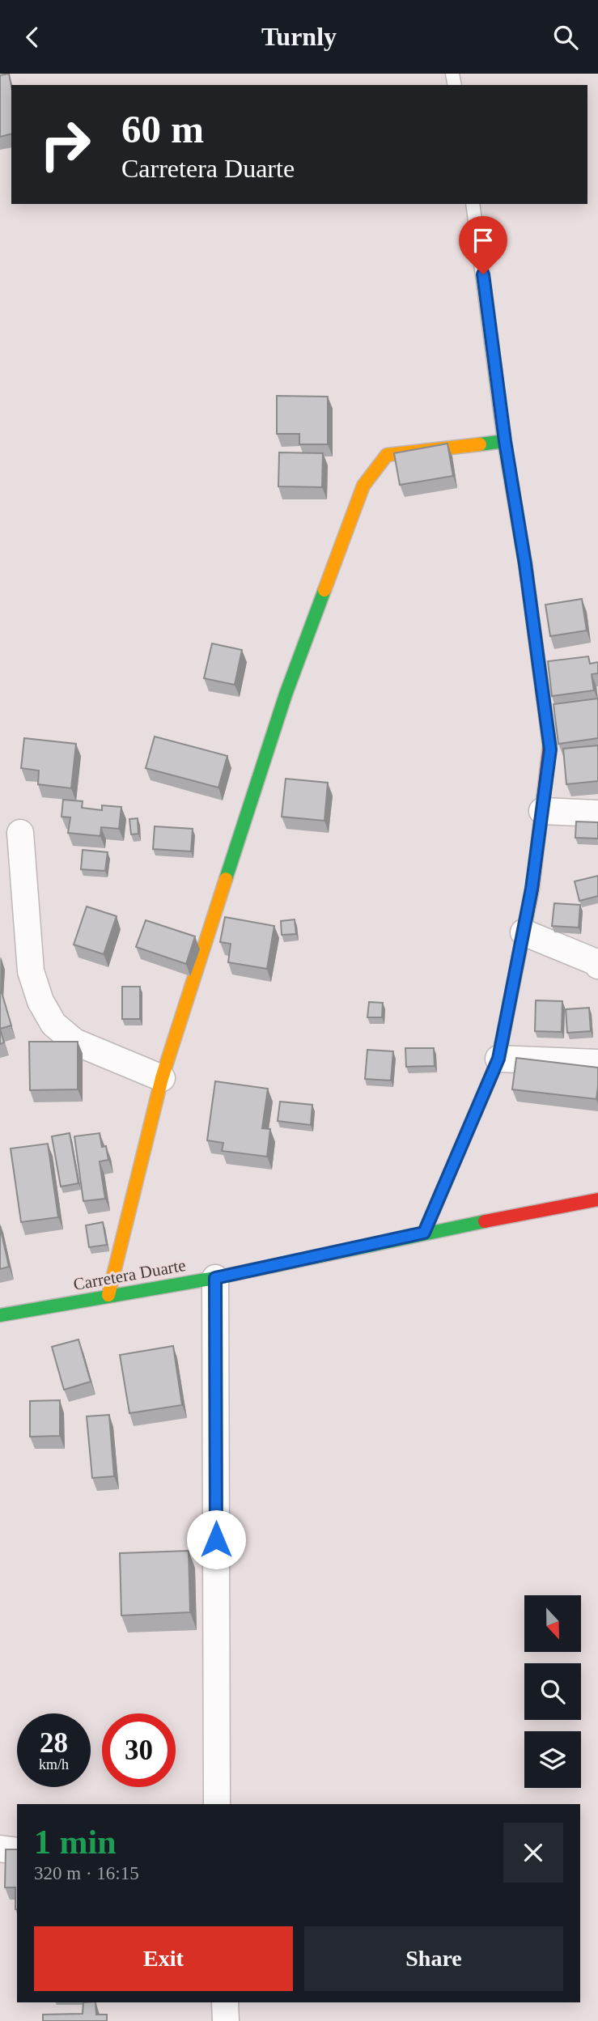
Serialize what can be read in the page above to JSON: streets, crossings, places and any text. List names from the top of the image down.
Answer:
{
  "streets": {
    "street": ["Carretera Duarte"]
  },
  "north": "bottom",
  "page": {
    "header": "Turnly",
    "turn": ["60 m", "Carretera Duarte"],
    "speed": "28 km/h",
    "limit": "30",
    "heading": ["1 min", "320 m · 16:15"],
    "buttons": ["Exit", "Share"]
  }
}
